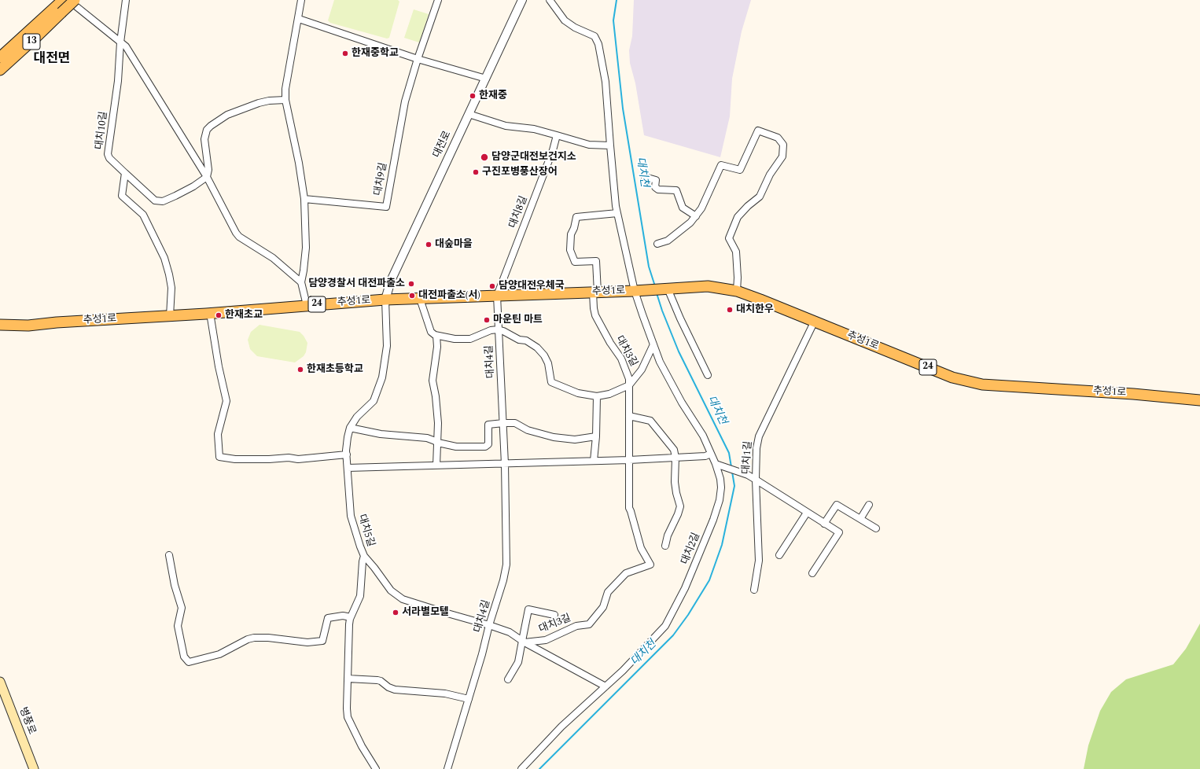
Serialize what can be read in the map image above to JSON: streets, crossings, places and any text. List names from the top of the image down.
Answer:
{
  "streets": {
    "main road": [
      "13",
      "추성1로",
      "24",
      "병풍로"
    ],
    "street": [
      "대치10길",
      "대전로",
      "대치9길",
      "대치8길",
      "대치3길",
      "대치4길",
      "대치1길",
      "대치5길",
      "대치2길"
    ]
  },
  "crossings": [
    ["대전로", "추성1로"],
    ["대전로", "대치5길"],
    ["대치8길", "추성1로"],
    ["대치8길", "대치4길"],
    ["추성1로", "대치3길"],
    ["추성1로", "대치4길"],
    ["추성1로", "대치1길"],
    ["추성1로", "대치5길"],
    ["추성1로", "대치2길"]
  ],
  "districts": ["대전면"],
  "water": ["대치천"],
  "places": [
    "한재중학교",
    "한재중",
    "담양군대전보건지소",
    "구진포병풍산장어",
    "대숲마을",
    "담양경찰서 대전파출소",
    "담양대전우체국",
    "대전파출소(서)",
    "대치한우",
    "한재초교",
    "마운틴 마트",
    "한재초등학교",
    "서라별모텔"
  ]
}
